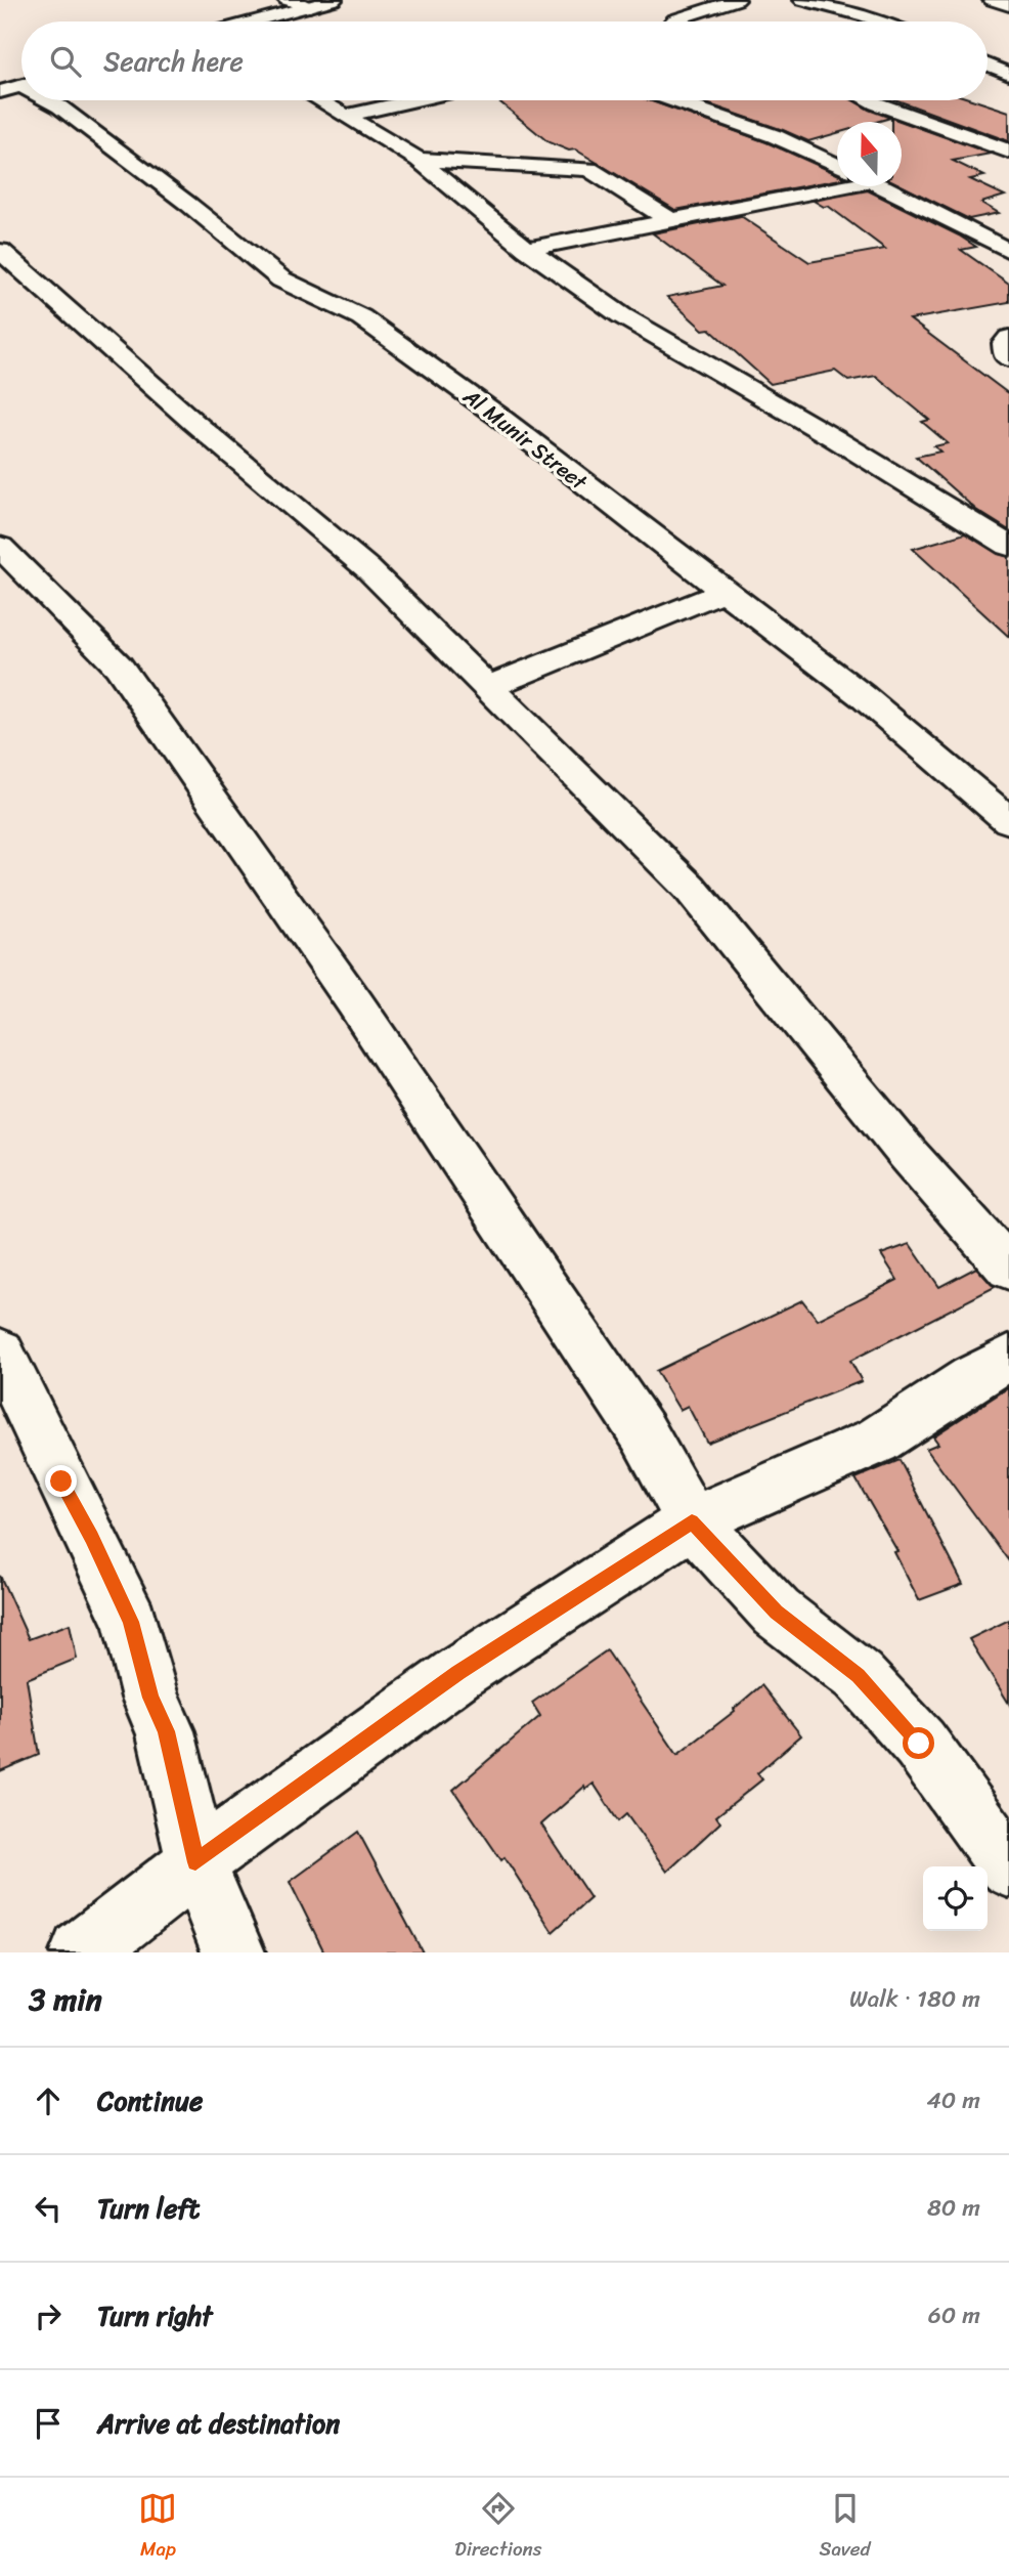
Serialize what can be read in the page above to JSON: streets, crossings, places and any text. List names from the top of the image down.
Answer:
{
  "streets": {
    "street": ["Al Munir Street"]
  },
  "north": "top",
  "page": {
    "search": "Search here",
    "heading": ["3 min", "Walk · 180 m"],
    "list": [
      ["Continue", "40 m"],
      ["Turn left", "80 m"],
      ["Turn right", "60 m"],
      "Arrive at destination"
    ],
    "nav": ["Map", "Directions", "Saved"]
  }
}
